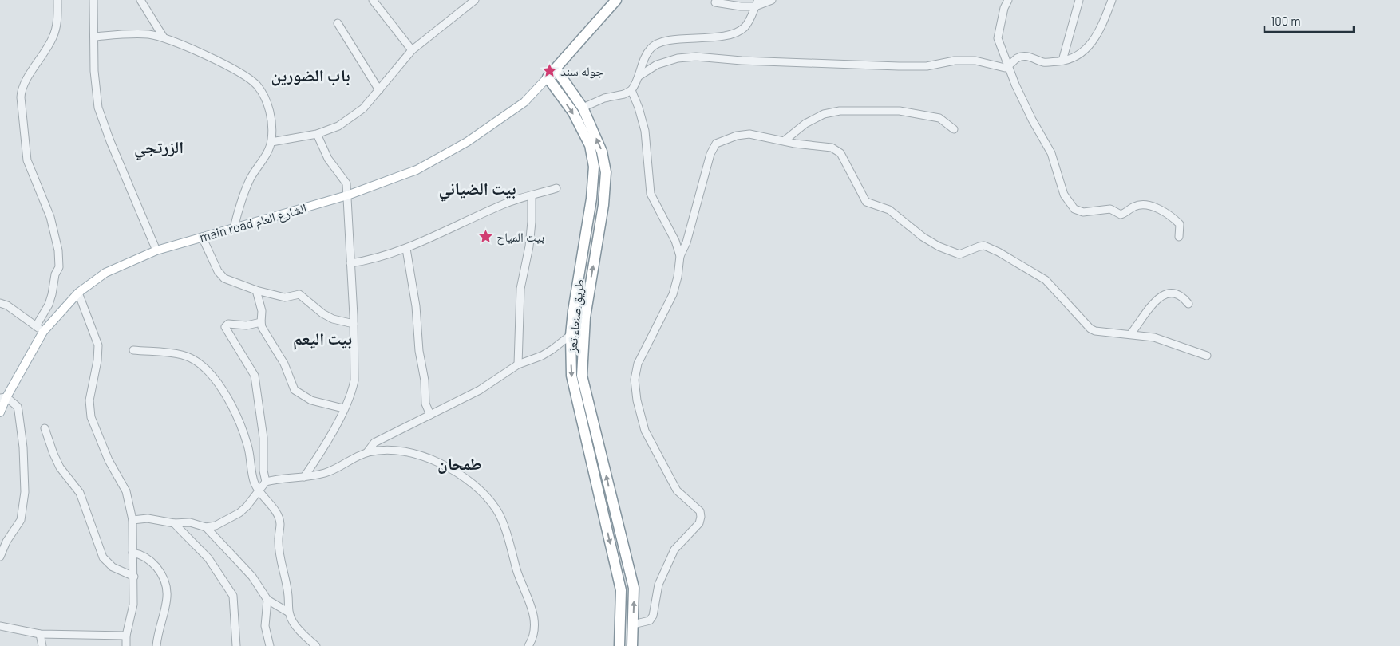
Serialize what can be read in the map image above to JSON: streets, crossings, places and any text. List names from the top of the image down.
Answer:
{
  "streets": {
    "highway": ["طريق صنعاء تعز"],
    "main road": ["main road الشارع العام"]
  },
  "crossings": [
    ["main road الشارع العام", "طريق صنعاء تعز"]
  ],
  "districts": [
    "باب الضورين",
    "الزرتجي",
    "بيت الضياني",
    "بيت اليعم",
    "طمحان"
  ],
  "places": {
    "place": ["جوله سند", "بيت المياح"]
  },
  "scale_bar": "100 m"
}
